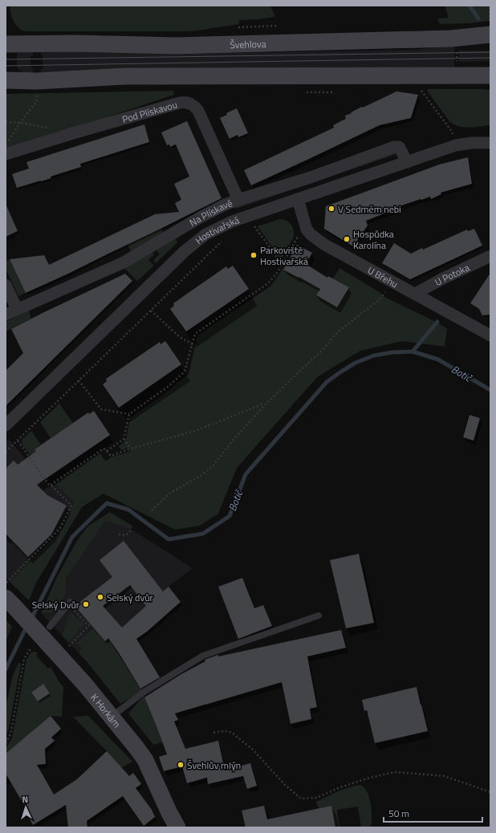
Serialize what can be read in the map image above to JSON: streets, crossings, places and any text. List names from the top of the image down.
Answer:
{
  "streets": {
    "main road": ["Švehlova", "K Horkám"],
    "street": [
      "Pod Plískavou",
      "Na Plískavě",
      "Hostivařská",
      "U Potoka",
      "U Břehu"
    ]
  },
  "crossings": [
    ["Pod Plískavou", "Na Plískavě"],
    ["Na Plískavě", "Hostivařská"],
    ["Hostivařská", "U Břehu"],
    ["U Potoka", "U Břehu"]
  ],
  "water": ["Botič"],
  "places": [
    "V Sedmém nebi",
    "Hospůdka Karolína",
    "Parkoviště Hostivařská",
    "Selský dvůr",
    "Selský Dvůr",
    "Švehlův mlýn"
  ],
  "scale_bar": "50 m",
  "north": "top"
}
